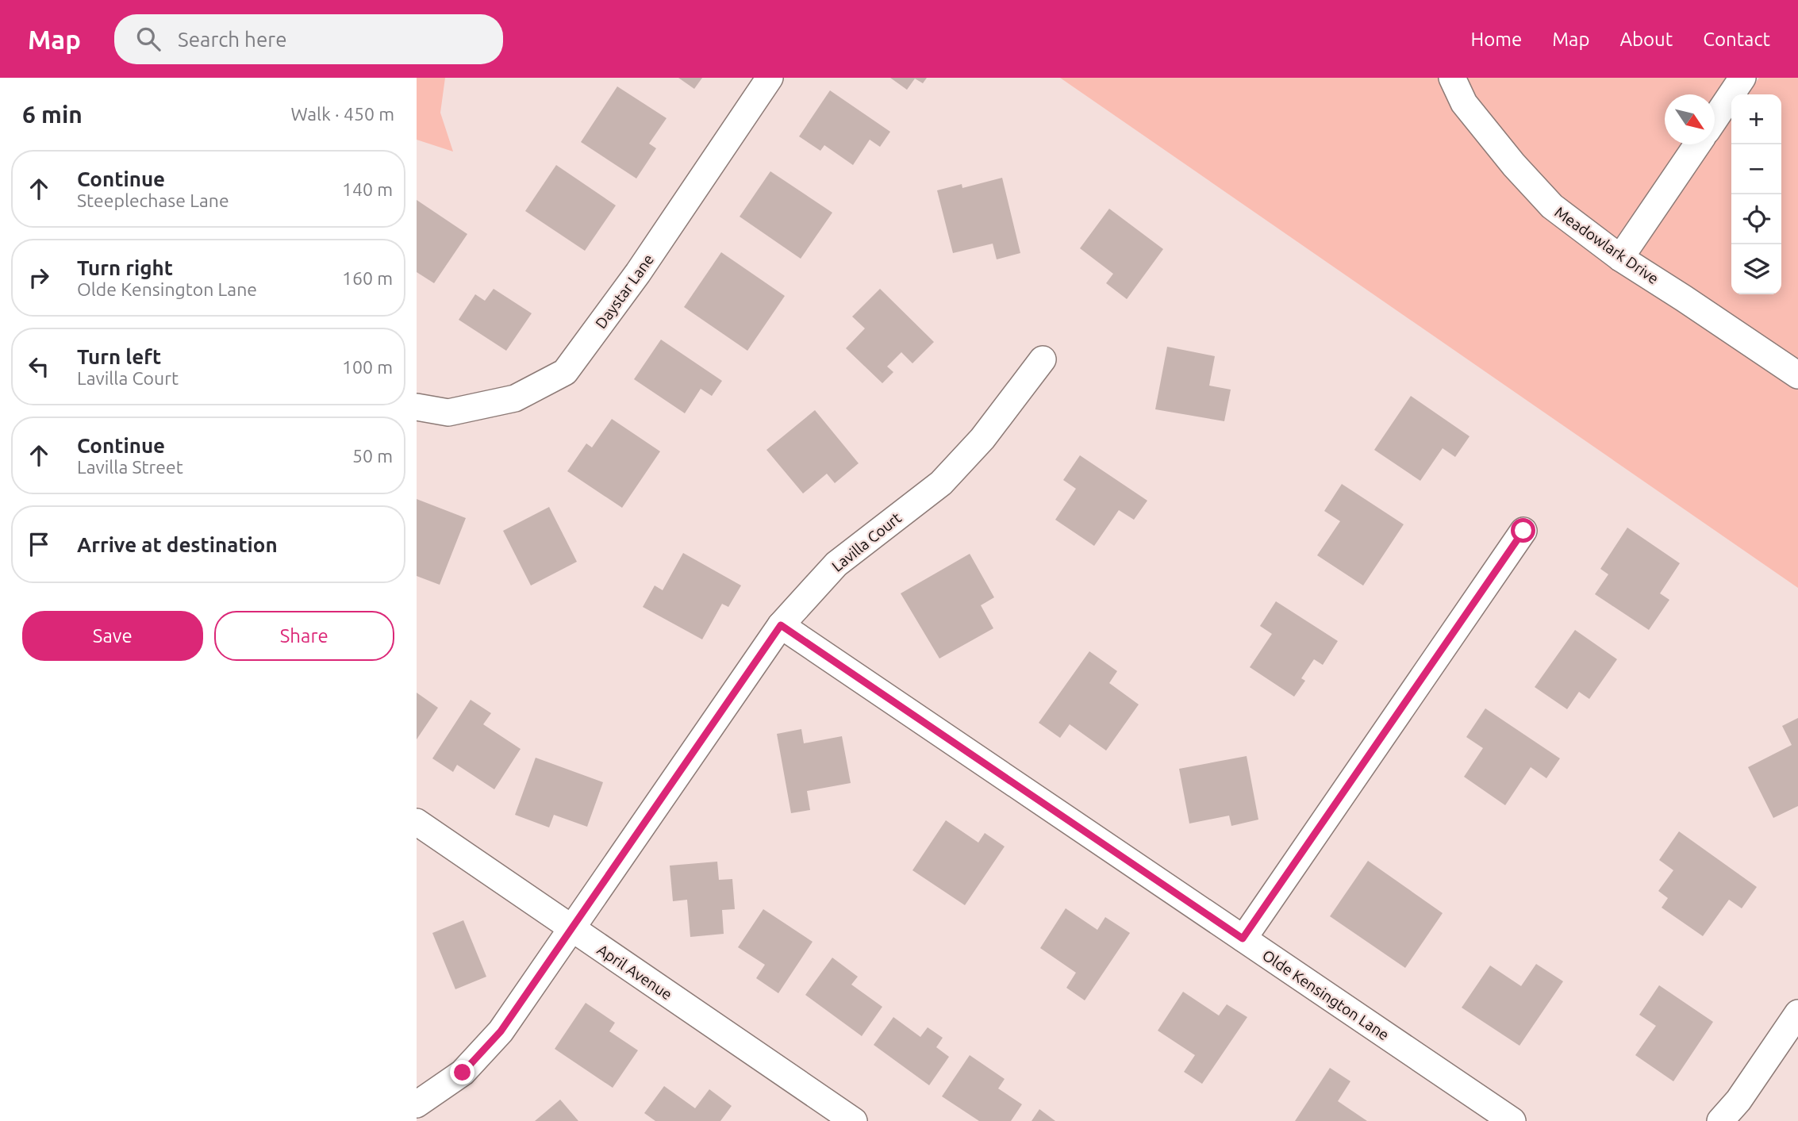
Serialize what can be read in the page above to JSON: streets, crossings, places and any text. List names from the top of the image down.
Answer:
{
  "streets": {
    "street": [
      "Meadowlark Drive",
      "Daystar Lane",
      "Lavilla Court",
      "April Avenue",
      "Olde Kensington Lane"
    ]
  },
  "crossings": [
    ["Lavilla Court", "April Avenue"],
    ["Lavilla Court", "Olde Kensington Lane"]
  ],
  "north": "bottom right",
  "page": {
    "header": "Map",
    "search": "Search here",
    "nav": [
      "Home",
      "Map",
      "About",
      "Contact"
    ],
    "heading": ["6 min", "Walk · 450 m"],
    "map_buttons": ["+", "−"],
    "list": [
      ["Continue", "Steeplechase Lane", "140 m"],
      ["Turn right", "Olde Kensington Lane", "160 m"],
      ["Turn left", "Lavilla Court", "100 m"],
      ["Continue", "Lavilla Street", "50 m"],
      "Arrive at destination"
    ],
    "buttons": ["Save", "Share"]
  }
}
